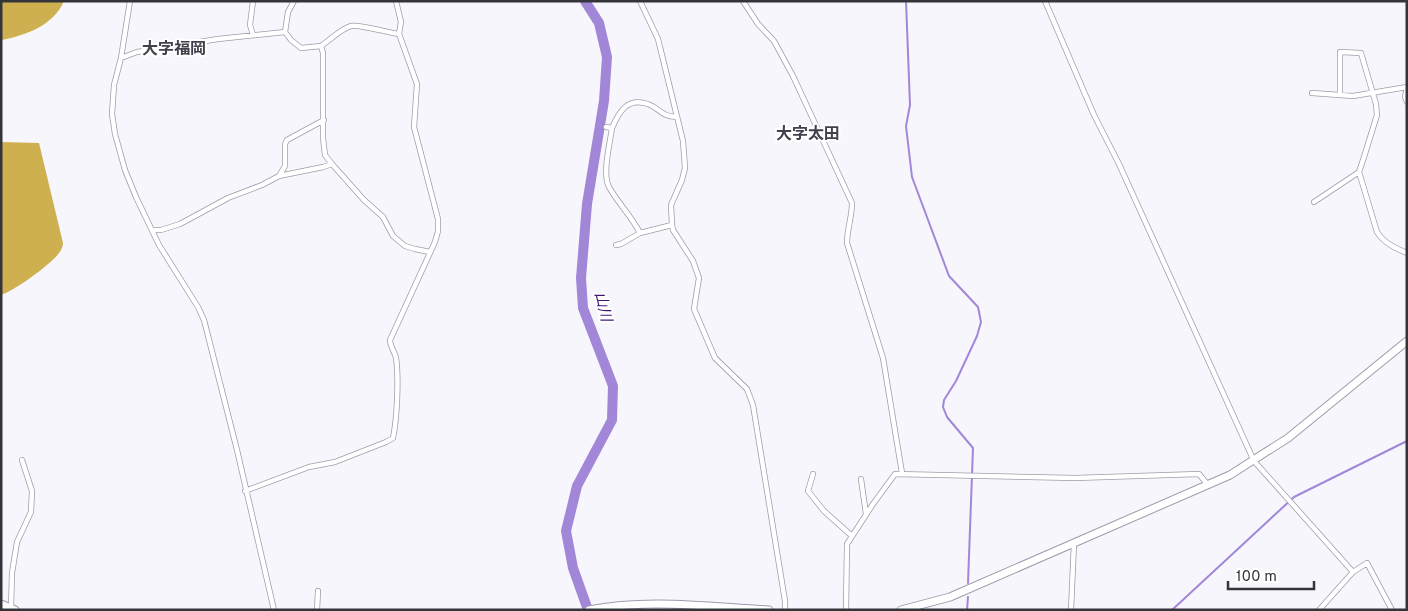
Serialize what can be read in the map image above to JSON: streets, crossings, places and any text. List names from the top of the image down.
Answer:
{
  "districts": ["大字福岡", "大字太田"],
  "water": ["山川"],
  "scale_bar": "100 m"
}
